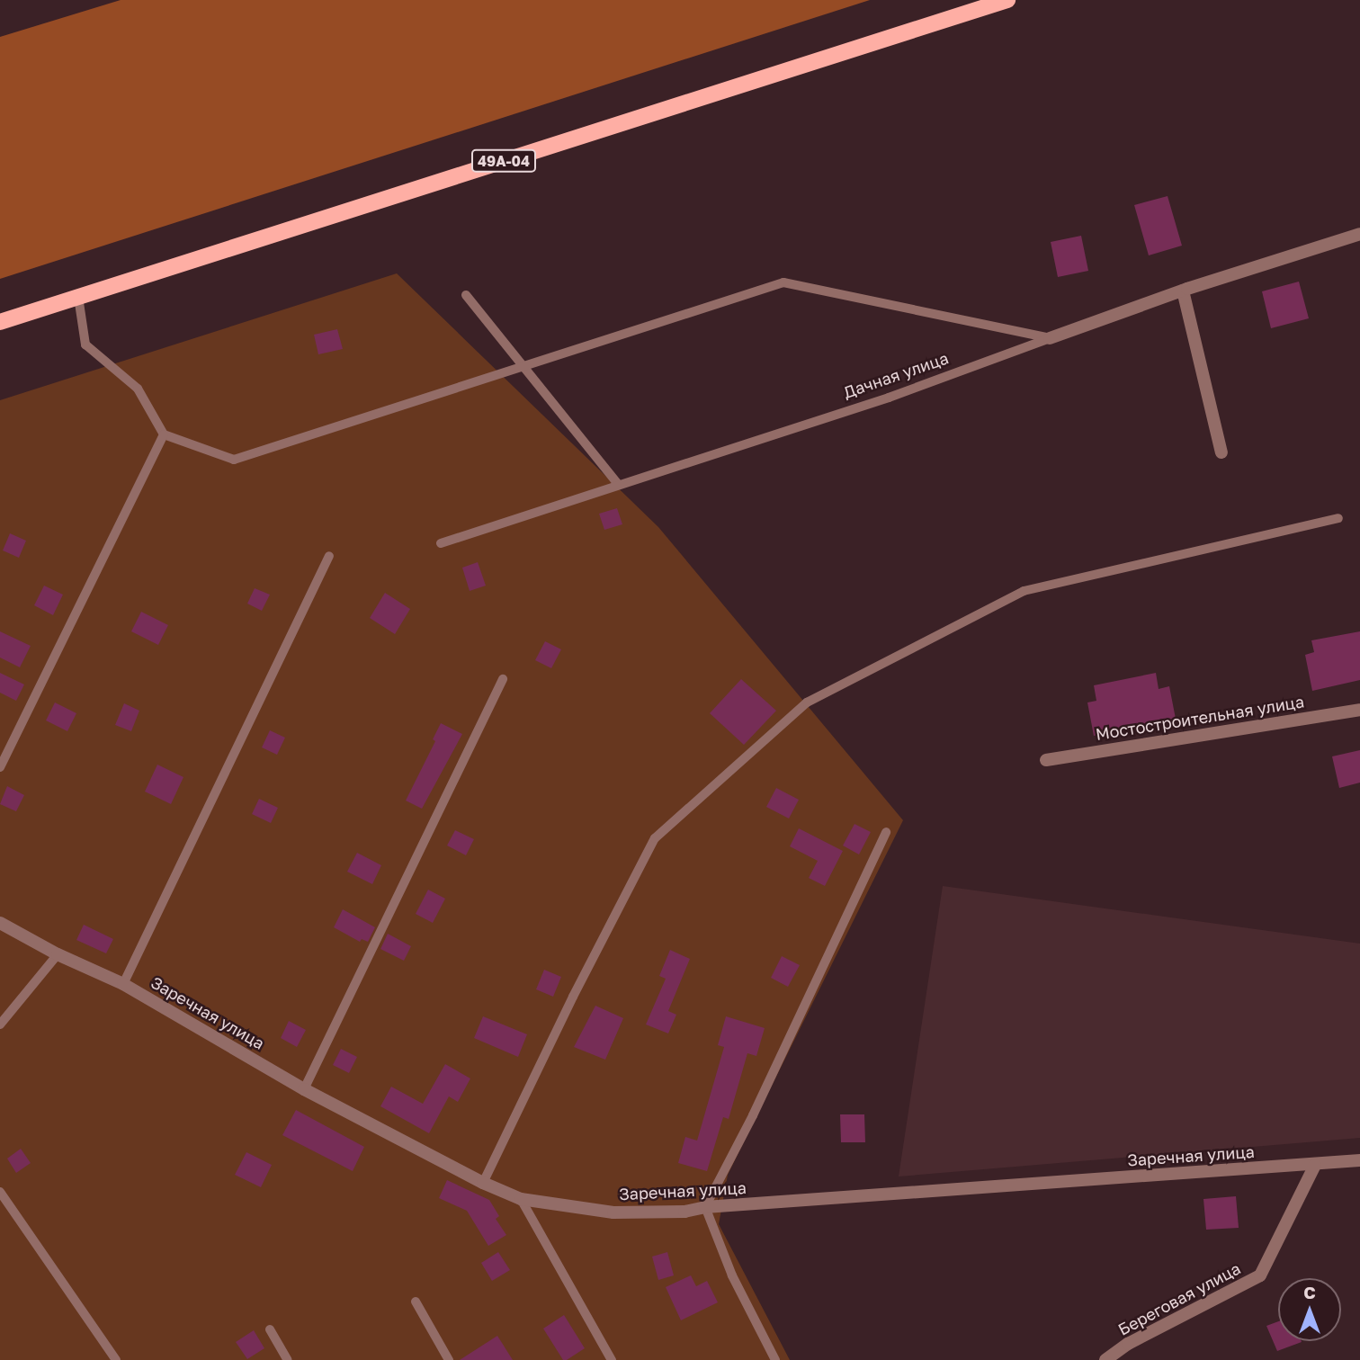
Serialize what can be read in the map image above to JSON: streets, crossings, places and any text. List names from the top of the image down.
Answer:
{
  "streets": {
    "main road": ["49А-04"],
    "street": [
      "Дачная улица",
      "Мостостроительная улица",
      "Заречная улица",
      "Береговая улица"
    ]
  },
  "crossings": [
    ["Заречная улица", "Береговая улица"]
  ],
  "north": "top"
}
